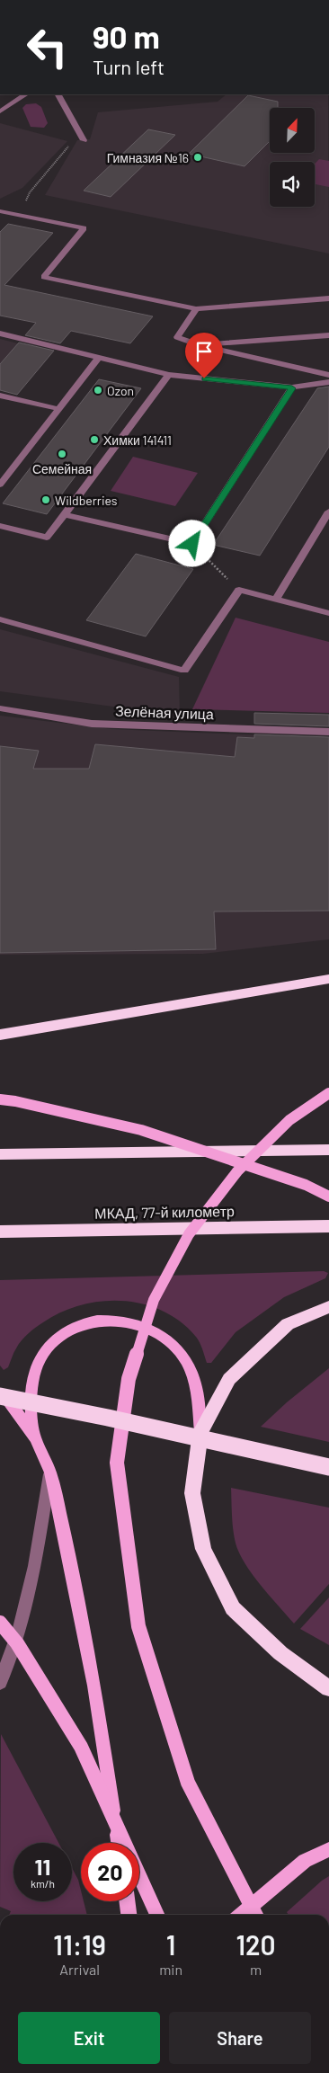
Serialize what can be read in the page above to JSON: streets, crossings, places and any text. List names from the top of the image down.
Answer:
{
  "streets": {
    "highway": ["МКАД, 77-й километр"],
    "street": ["Зелёная улица"]
  },
  "places": [
    "Гимназия №16",
    "Ozon",
    "Химки 141411",
    "Семейная",
    "Wildberries"
  ],
  "north": "top right",
  "page": {
    "turn": ["90 m", "Turn left"],
    "speed": "11 km/h",
    "limit": "20",
    "eta": [
      "11:19",
      "Arrival",
      "1",
      "min",
      "120",
      "m"
    ],
    "buttons": ["Exit", "Share"]
  }
}
